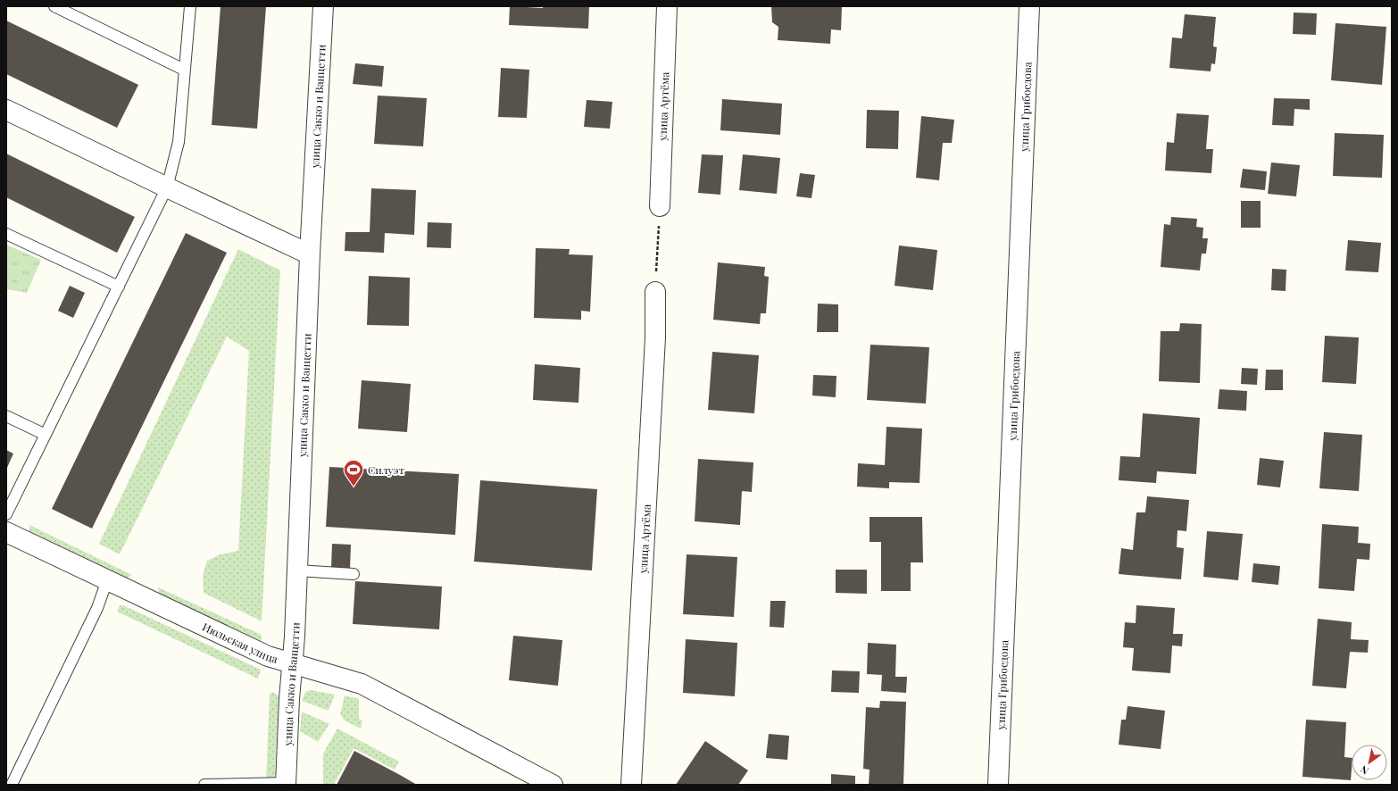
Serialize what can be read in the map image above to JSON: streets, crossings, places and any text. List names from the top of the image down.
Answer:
{
  "streets": {
    "street": [
      "улица Сакко и Ванцетти",
      "улица Артёма",
      "улица Грибоедова",
      "Июльская улица"
    ]
  },
  "crossings": [
    ["улица Сакко и Ванцетти", "Июльская улица"]
  ],
  "places": {
    "sports": ["Силуэт"]
  },
  "north": "bottom left"
}
